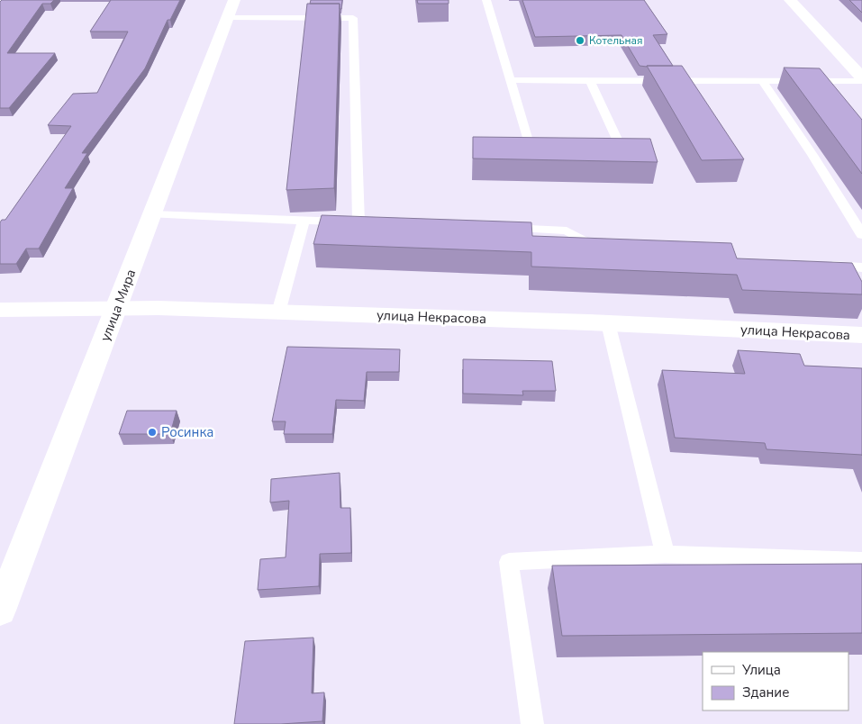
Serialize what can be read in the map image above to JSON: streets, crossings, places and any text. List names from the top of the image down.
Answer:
{
  "streets": {
    "street": ["улица Мира", "улица Некрасова"]
  },
  "crossings": [
    ["улица Мира", "улица Некрасова"]
  ],
  "places": ["Котельная", "Росинка"],
  "legend": ["Улица", "Здание"]
}
